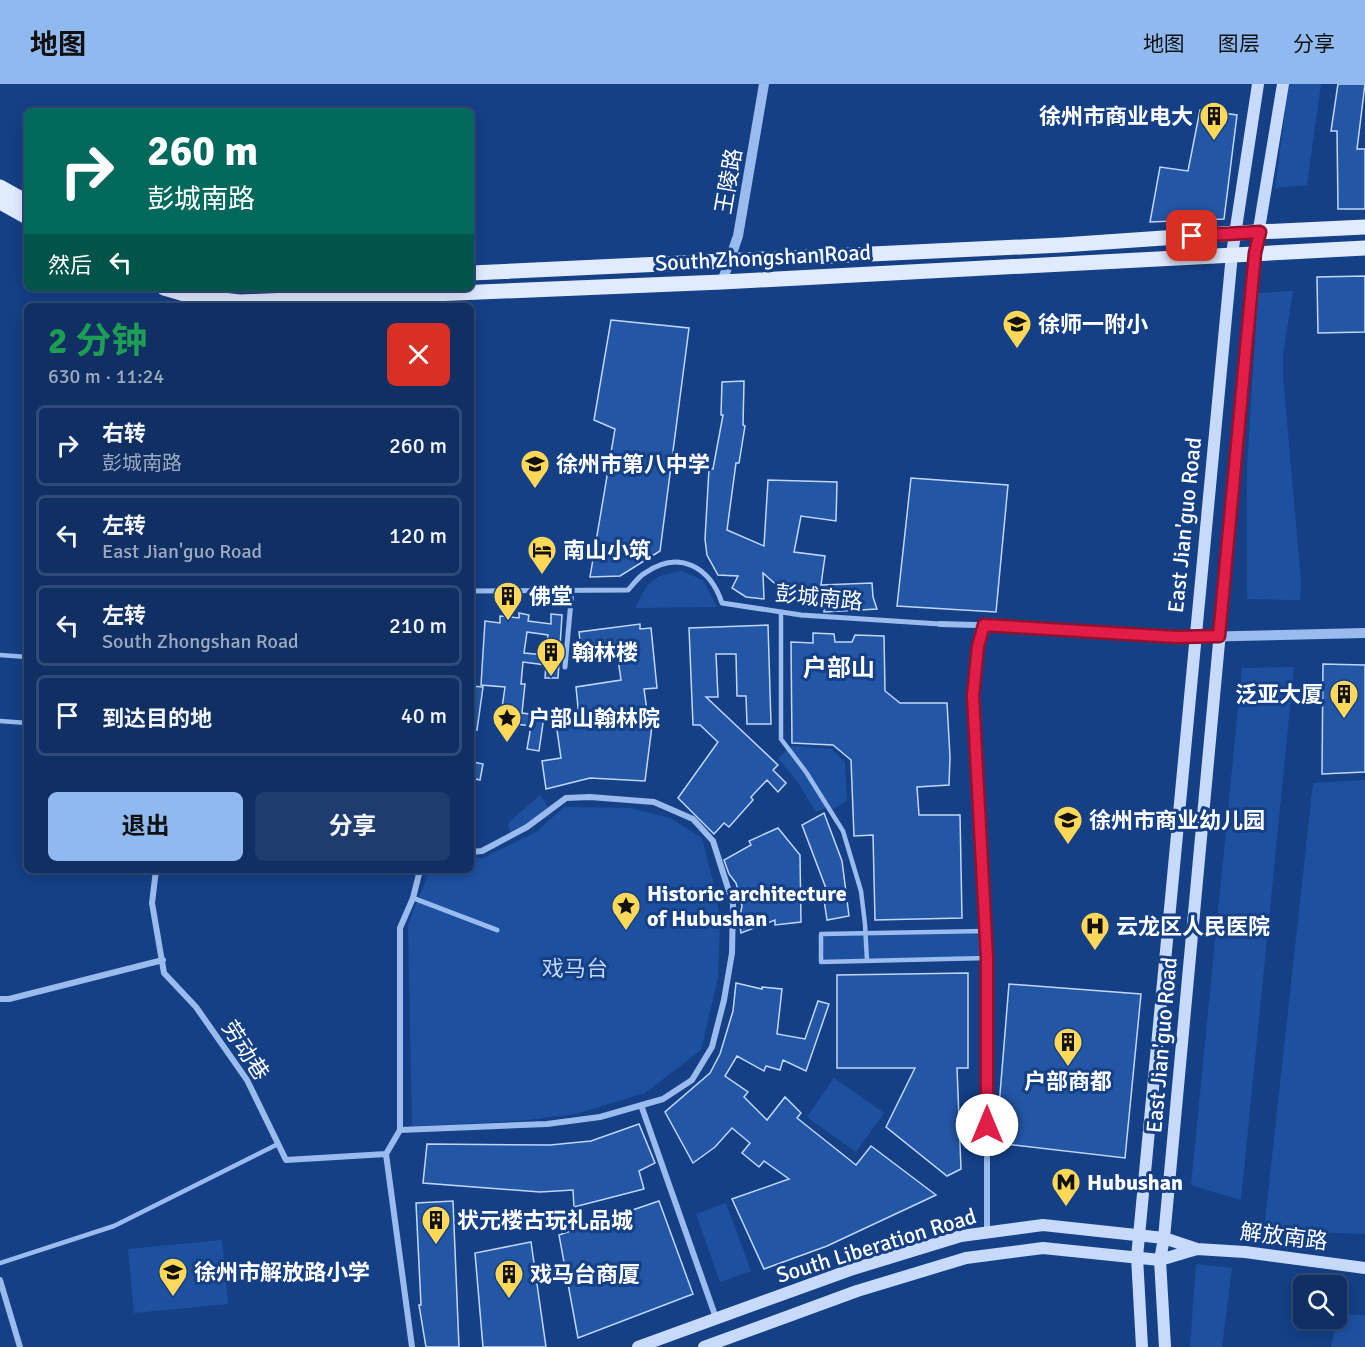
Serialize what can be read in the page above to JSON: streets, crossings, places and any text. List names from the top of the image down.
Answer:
{
  "streets": {
    "main road": [
      "South Zhongshan Road",
      "East Jian'guo Road",
      "解放南路",
      "South Liberation Road"
    ],
    "street": ["王陵路", "彭城南路", "劳动巷"]
  },
  "crossings": [
    ["王陵路", "South Zhongshan Road"],
    ["South Zhongshan Road", "East Jian'guo Road"],
    ["East Jian'guo Road", "彭城南路"],
    ["East Jian'guo Road", "South Liberation Road"],
    ["解放南路", "South Liberation Road"]
  ],
  "districts": ["户部山"],
  "parks": ["戏马台"],
  "places": {
    "building": [
      "徐州市商业电大",
      "佛堂",
      "翰林楼",
      "泛亚大厦",
      "户部商都",
      "状元楼古玩礼品城",
      "戏马台商厦"
    ],
    "school or university": [
      "徐师一附小",
      "徐州市第八中学",
      "徐州市商业幼儿园",
      "徐州市解放路小学"
    ],
    "hotel": ["南山小筑"],
    "place": ["户部山翰林院", "Historic architecture of Hubushan"],
    "hospital": ["云龙区人民医院"],
    "metro station": ["Hubushan"]
  },
  "page": {
    "header": "地图",
    "nav": ["地图", "图层", "分享"],
    "turn": ["260 m", "彭城南路"],
    "then": "然后",
    "heading": ["2 分钟", "630 m · 11:24"],
    "list": [
      {
        "name": "右转",
        "note": "彭城南路",
        "value": "260 m"
      },
      {
        "name": "左转",
        "note": "East Jian'guo Road",
        "value": "120 m"
      },
      {
        "name": "左转",
        "note": "South Zhongshan Road",
        "value": "210 m"
      },
      {
        "name": "到达目的地",
        "value": "40 m"
      }
    ],
    "buttons": ["退出", "分享"]
  }
}
